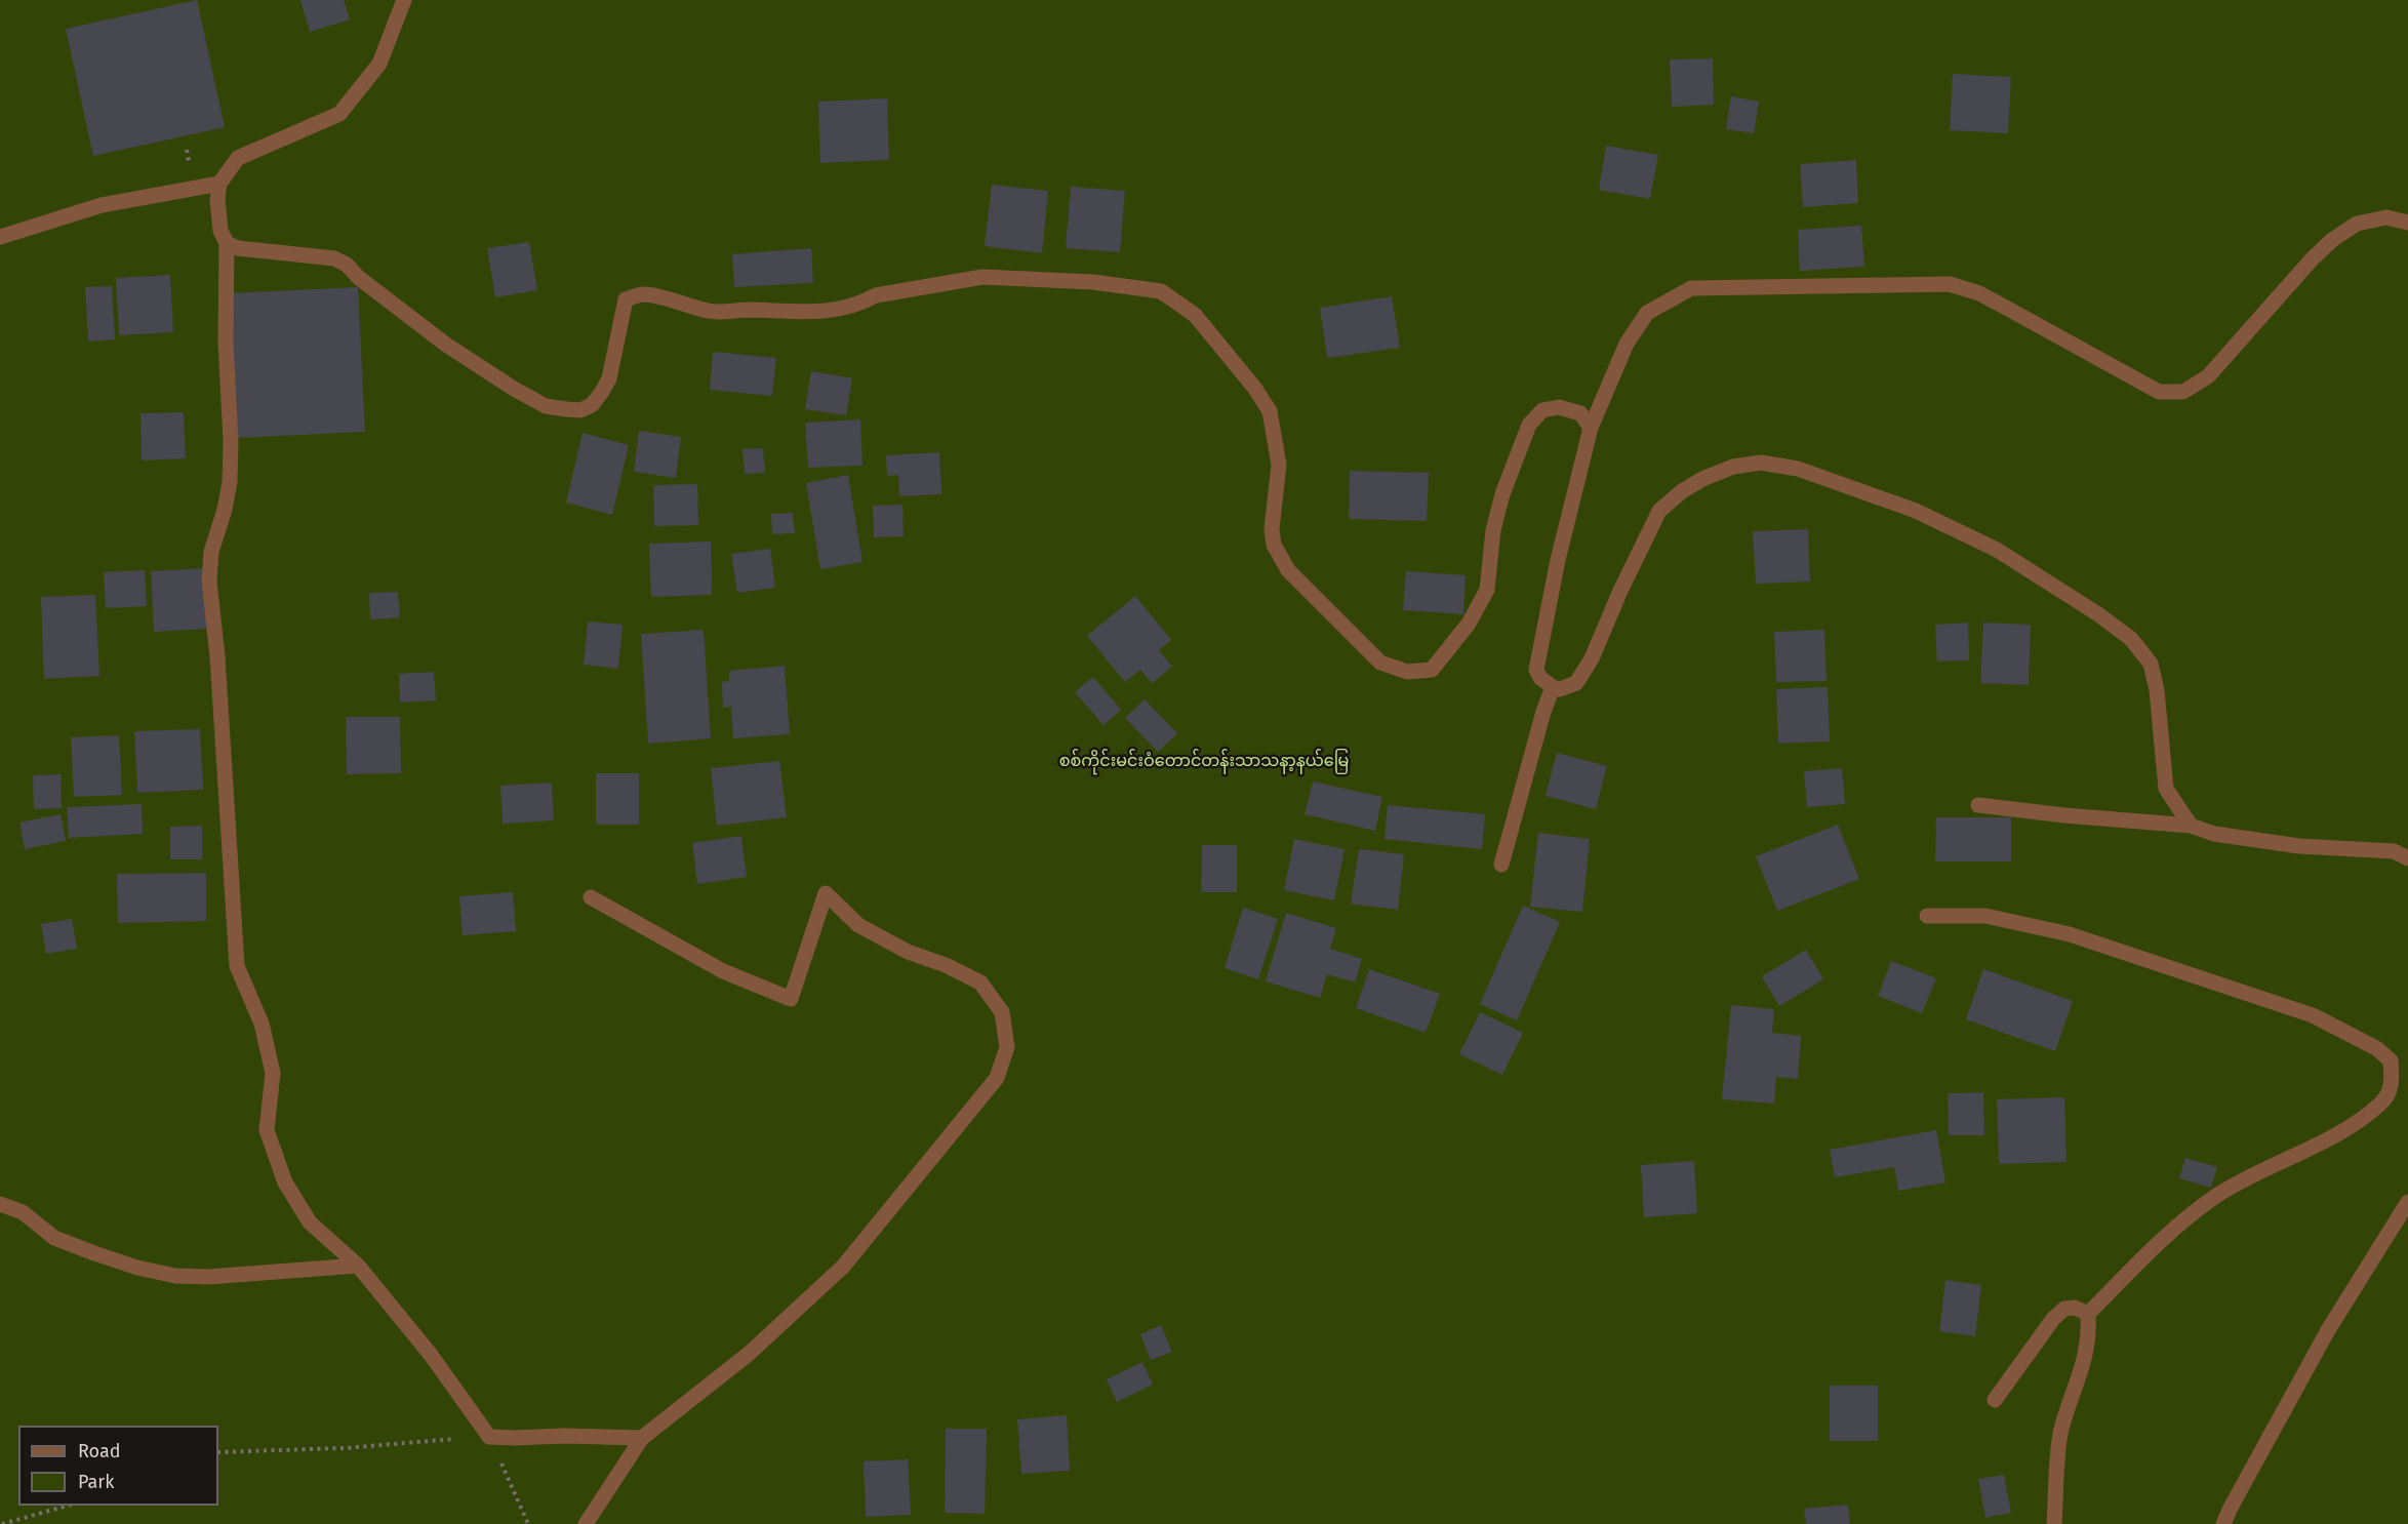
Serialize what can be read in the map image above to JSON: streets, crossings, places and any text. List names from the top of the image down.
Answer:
{
  "parks": ["စစ်ကိုင်းမင်းဝံတောင်တန်းသာသနာ့နယ်မြေ"],
  "legend": ["Road", "Park"]
}
